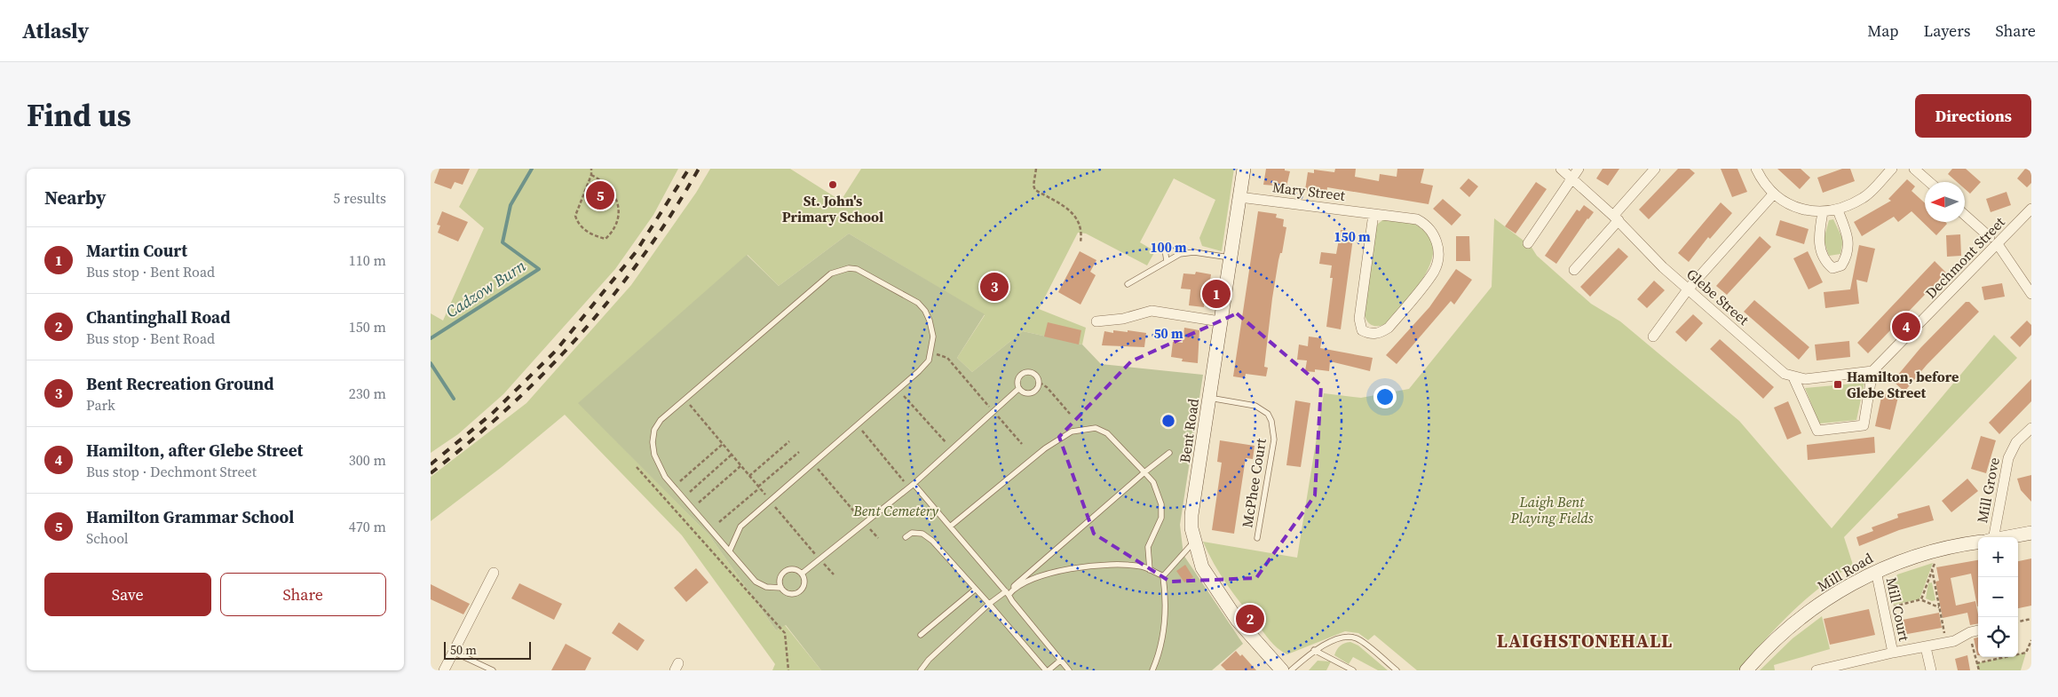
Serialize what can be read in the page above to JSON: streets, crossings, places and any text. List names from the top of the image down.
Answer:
{
  "streets": {
    "street": [
      "Mary Street",
      "Dechmont Street",
      "Glebe Street",
      "Bent Road",
      "Mill Grove",
      "Mill Road",
      "Mill Court"
    ],
    "lane": ["McPhee Court"]
  },
  "crossings": [
    ["Mary Street", "Bent Road"],
    ["Bent Road", "McPhee Court"],
    ["Mill Road", "Mill Court"]
  ],
  "districts": ["LAIGHSTONEHALL"],
  "water": ["Cadzow Burn"],
  "parks": ["Laigh Bent Playing Fields", "Bent Cemetery"],
  "places": {
    "other": ["St. John's Primary School"],
    "transit": ["Hamilton, before Glebe Street"]
  },
  "scale_bar": "50 m",
  "north": "left",
  "page": {
    "header": "Atlasly",
    "nav": ["Map", "Layers", "Share"],
    "title": "Find us",
    "buttons": [
      "Directions",
      ["Save", "Share"]
    ],
    "heading": ["Nearby", "5 results"],
    "pins": [
      "5",
      "3",
      "1",
      "4",
      "2"
    ],
    "list": [
      {
        "mark": "1",
        "name": "Martin Court",
        "note": "Bus stop · Bent Road",
        "value": "110 m"
      },
      {
        "mark": "2",
        "name": "Chantinghall Road",
        "note": "Bus stop · Bent Road",
        "value": "150 m"
      },
      {
        "mark": "3",
        "name": "Bent Recreation Ground",
        "note": "Park",
        "value": "230 m"
      },
      {
        "mark": "4",
        "name": "Hamilton, after Glebe Street",
        "note": "Bus stop · Dechmont Street",
        "value": "300 m"
      },
      {
        "mark": "5",
        "name": "Hamilton Grammar School",
        "note": "School",
        "value": "470 m"
      }
    ],
    "map_buttons": ["+", "−"],
    "scale": "50 m"
  },
  "rings": ["150 m", "100 m", "50 m"]
}
